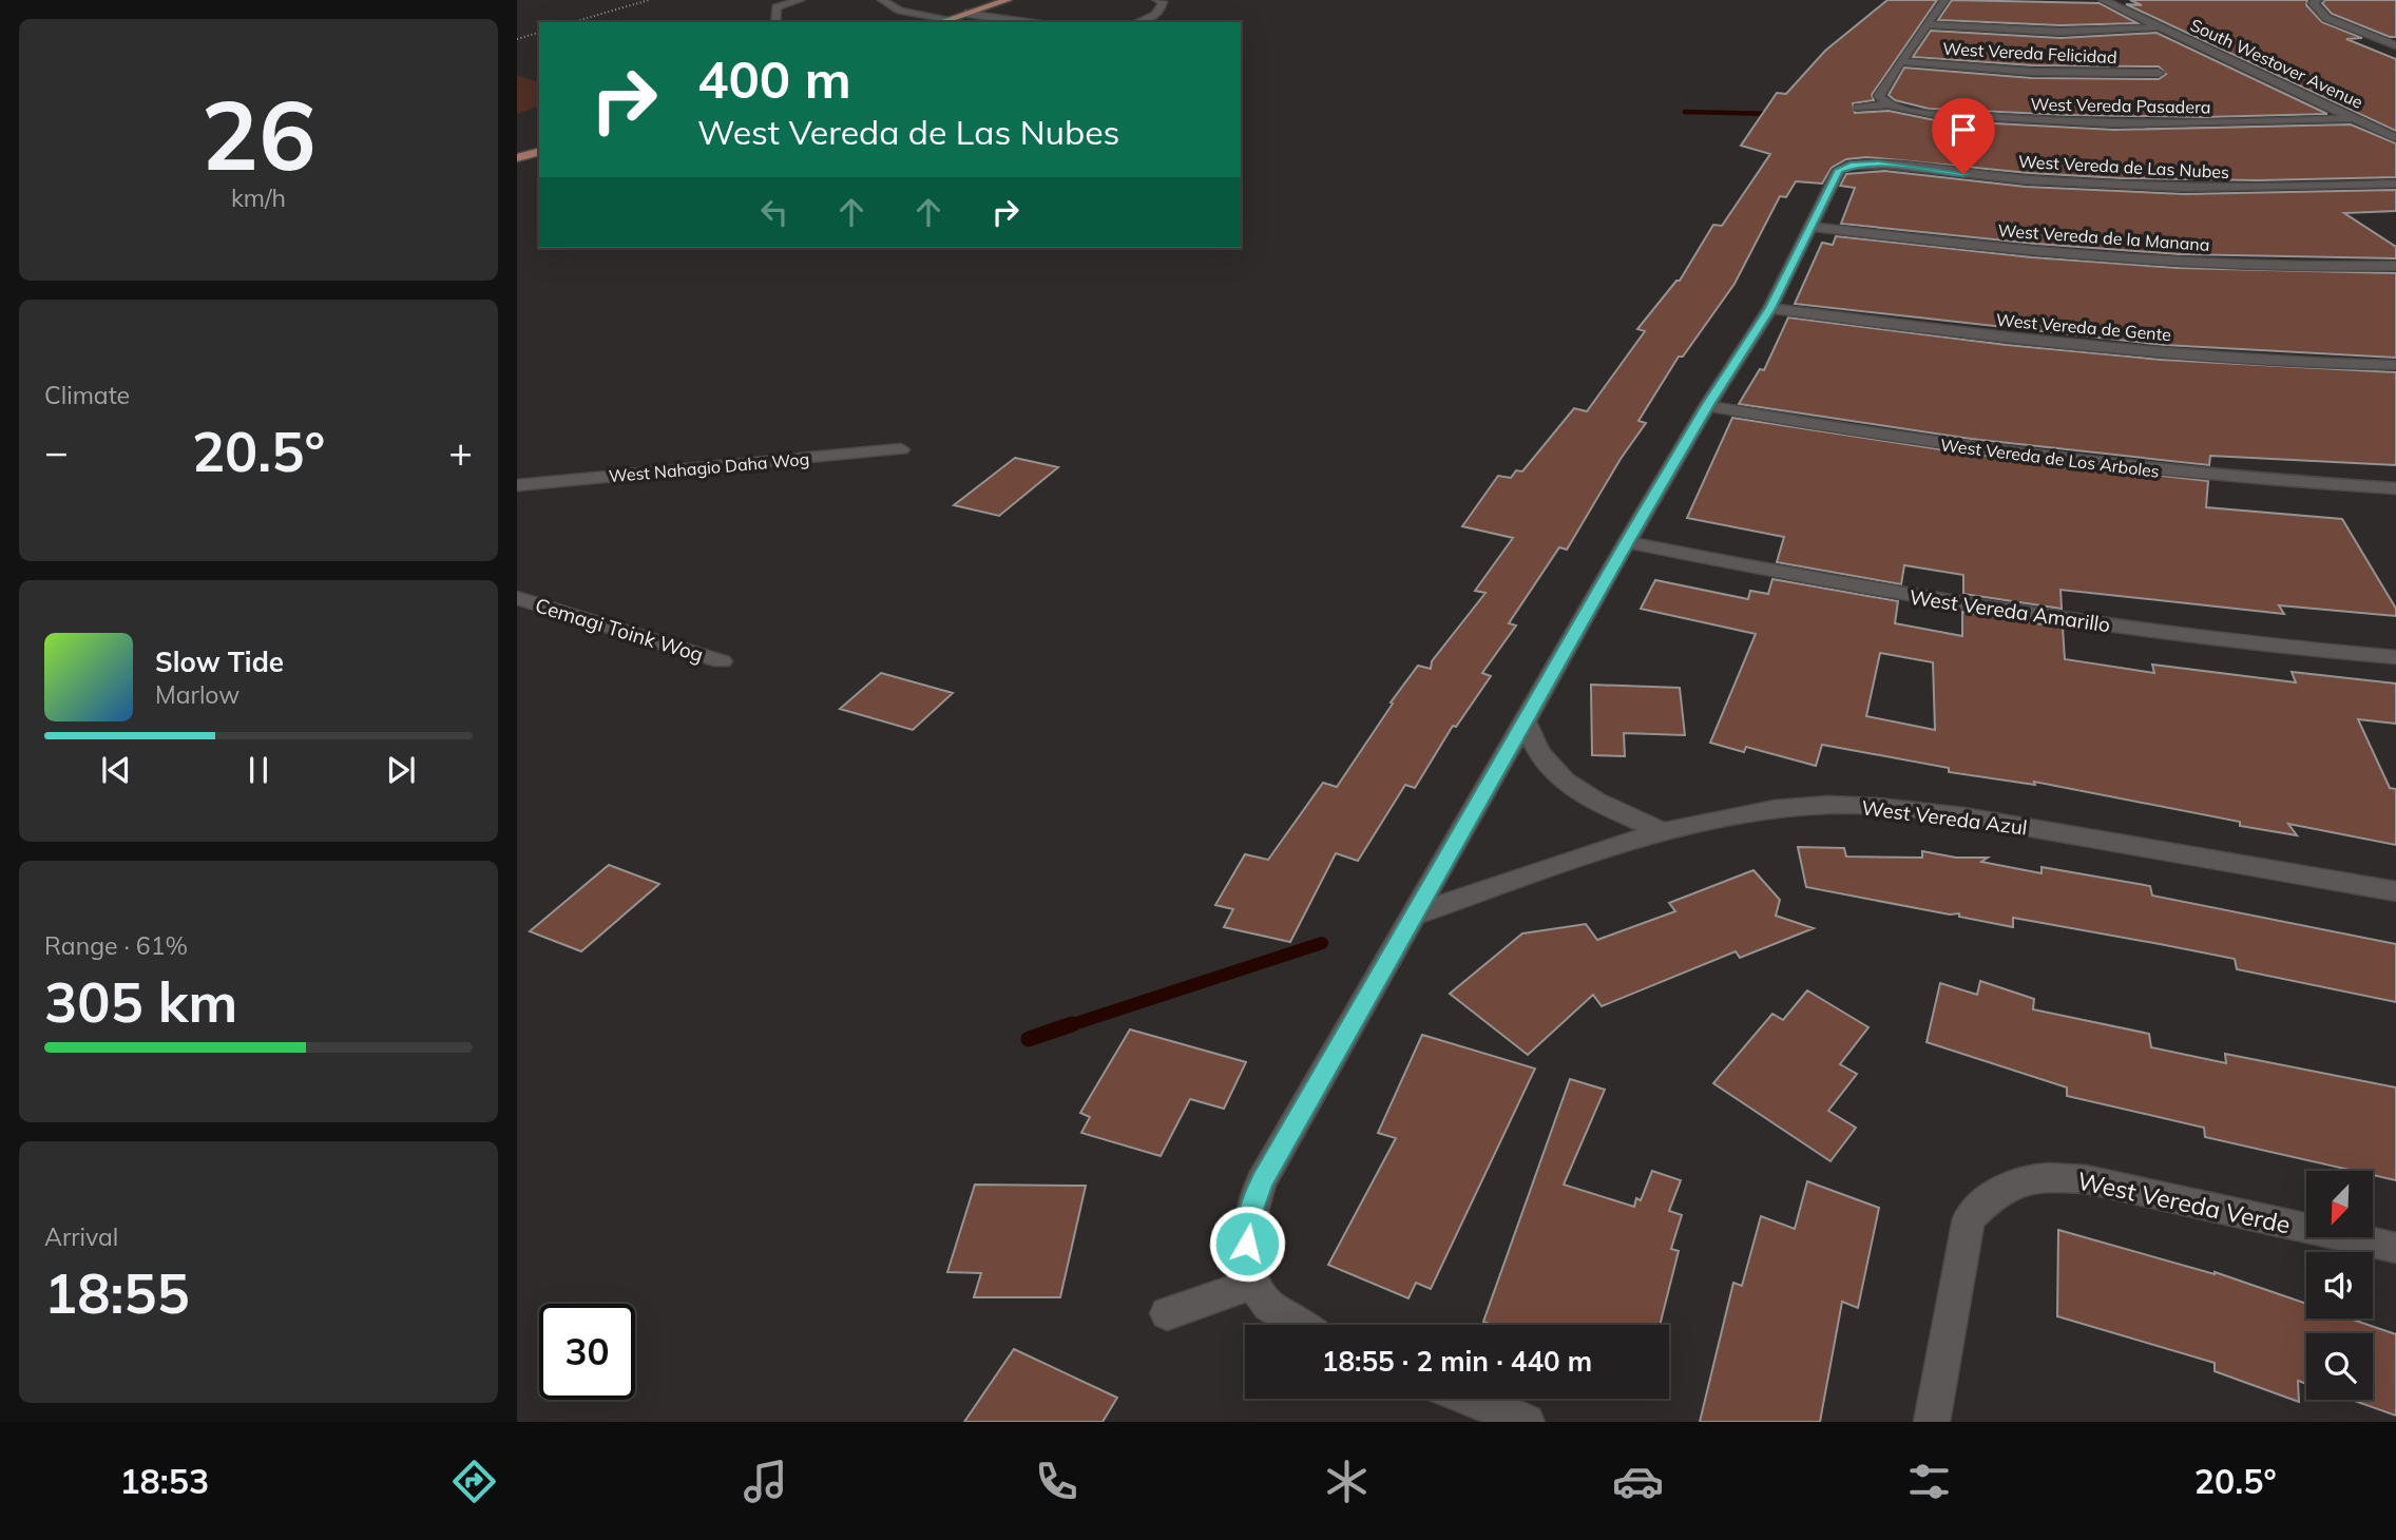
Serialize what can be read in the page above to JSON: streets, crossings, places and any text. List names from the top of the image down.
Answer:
{
  "streets": {
    "street": [
      "West Vereda Felicidad",
      "South Westover Avenue",
      "West Vereda Pasadera",
      "West Vereda de Las Nubes",
      "West Vereda de la Manana",
      "West Vereda de Gente",
      "West Vereda de Los Arboles",
      "West Nahagio Daha Wog",
      "West Vereda Amarillo",
      "Cemagi Toink Wog",
      "West Vereda Azul",
      "West Vereda Verde"
    ]
  },
  "crossings": [
    ["South Westover Avenue", "West Vereda Pasadera"],
    ["West Vereda de Las Nubes", "West Vereda de la Manana"]
  ],
  "north": "bottom left",
  "page": {
    "tile": [
      ["26", "km/h"],
      "Climate",
      ["Range · 61%", "305 km"],
      ["Arrival", "18:55"]
    ],
    "turn": ["400 m", "West Vereda de Las Nubes"],
    "heat": ["−", "20.5°", "+"],
    "song": ["Slow Tide", "Marlow"],
    "limit": "30",
    "trip": "18:55 · 2 min · 440 m",
    "tabs": ["18:53", "20.5°"]
  }
}
